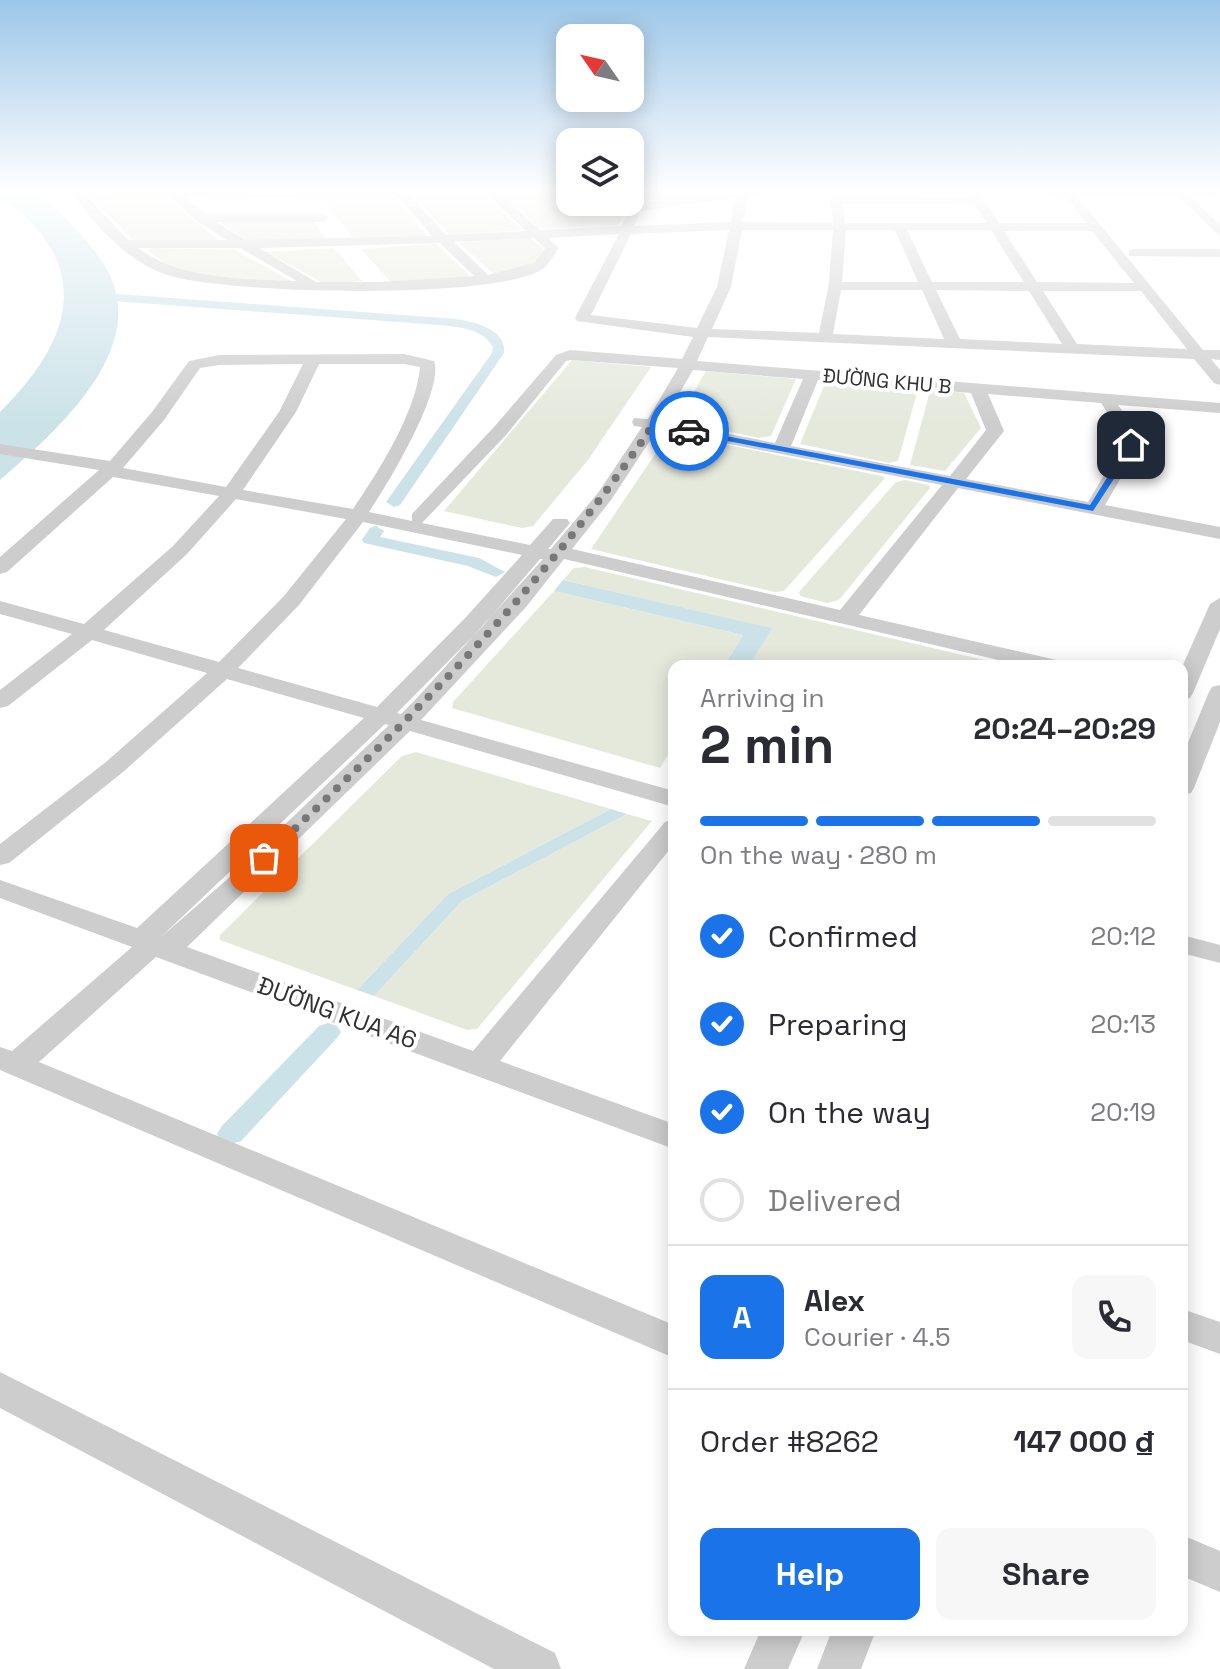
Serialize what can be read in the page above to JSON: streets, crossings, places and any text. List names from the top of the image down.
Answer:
{
  "streets": {
    "street": ["ĐƯỜNG KHU B", "ĐƯỜNG KUA A6"]
  },
  "north": "top left",
  "page": {
    "heading": ["2 min", "Arriving in", "20:24–20:29"],
    "panel": [
      "Alex",
      "Courier · 4.5",
      "Order #8262",
      "147 000 ₫"
    ],
    "bar": "On the way · 280 m",
    "list": [
      ["Confirmed", "20:12"],
      ["Preparing", "20:13"],
      ["On the way", "20:19"],
      "Delivered"
    ],
    "round": "A",
    "buttons": ["Help", "Share"]
  }
}
